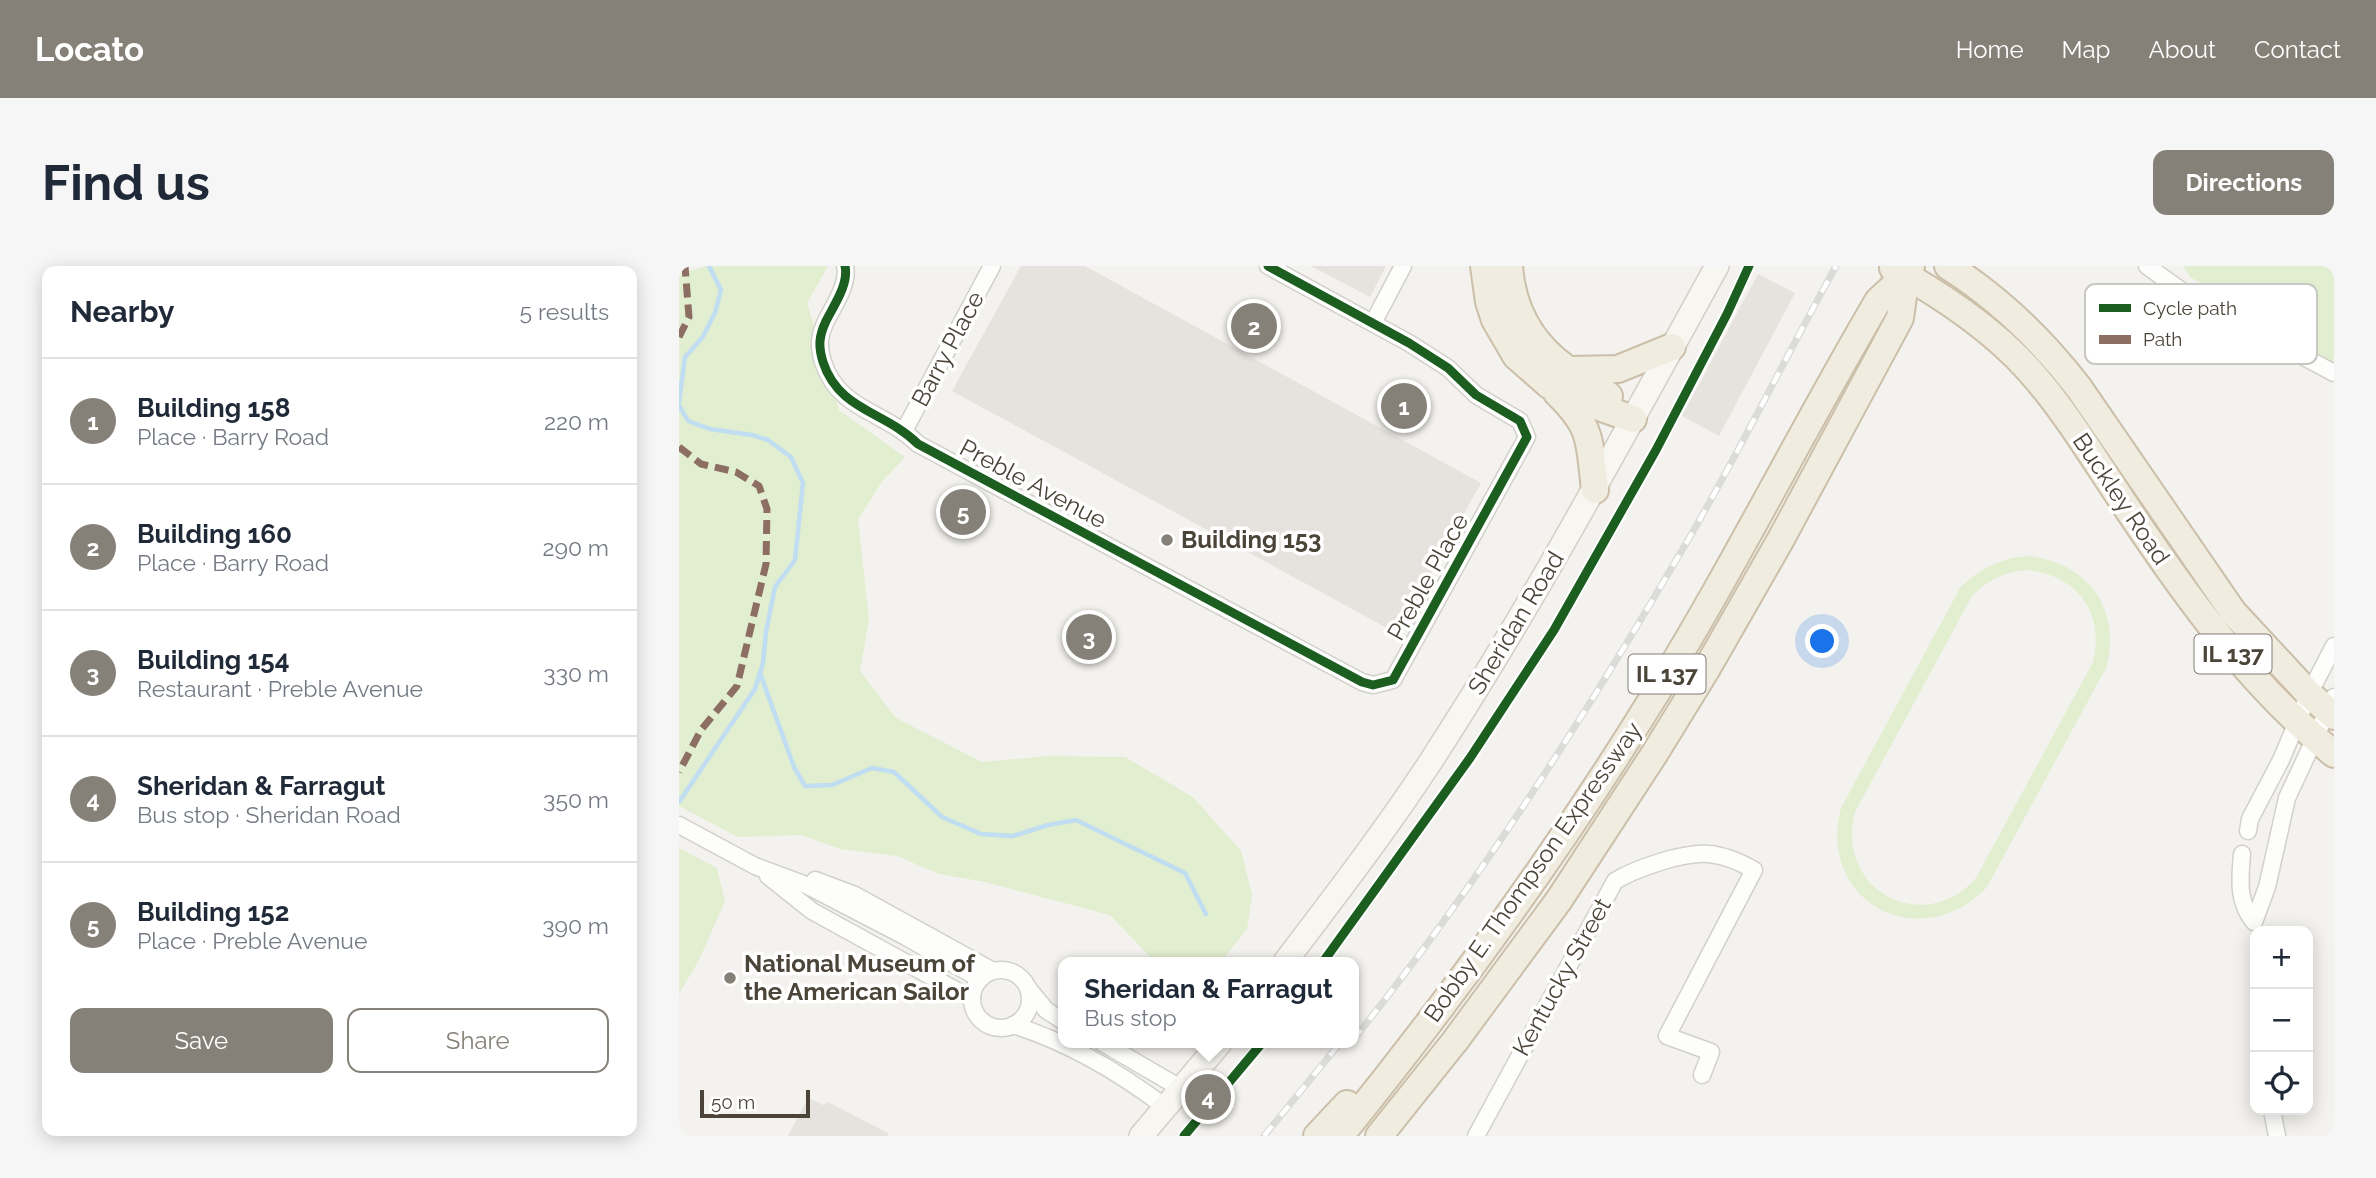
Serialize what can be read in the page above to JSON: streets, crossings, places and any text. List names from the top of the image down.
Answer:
{
  "streets": {
    "highway": ["Buckley Road", "IL 137", "Bobby E. Thompson Expressway"],
    "main road": ["Sheridan Road"],
    "street": [
      "Barry Place",
      "Preble Avenue",
      "Preble Place",
      "Kentucky Street"
    ]
  },
  "crossings": [
    ["Barry Place", "Preble Avenue"],
    ["Preble Avenue", "Preble Place"],
    ["Buckley Road", "Bobby E. Thompson Expressway"]
  ],
  "places": ["Building 153", "National Museum of the American Sailor"],
  "legend": ["Cycle path", "Path"],
  "scale_bar": "50 m",
  "page": {
    "header": "Locato",
    "nav": [
      "Home",
      "Map",
      "About",
      "Contact"
    ],
    "buttons": [
      "Directions",
      ["Save", "Share"]
    ],
    "title": "Find us",
    "heading": ["Nearby", "5 results"],
    "pins": [
      "2",
      "1",
      "5",
      "3",
      "4"
    ],
    "list": [
      {
        "mark": "1",
        "name": "Building 158",
        "note": "Place · Barry Road",
        "value": "220 m"
      },
      {
        "mark": "2",
        "name": "Building 160",
        "note": "Place · Barry Road",
        "value": "290 m"
      },
      {
        "mark": "3",
        "name": "Building 154",
        "note": "Restaurant · Preble Avenue",
        "value": "330 m"
      },
      {
        "mark": "4",
        "name": "Sheridan & Farragut",
        "note": "Bus stop · Sheridan Road",
        "value": "350 m"
      },
      {
        "mark": "5",
        "name": "Building 152",
        "note": "Place · Preble Avenue",
        "value": "390 m"
      }
    ],
    "map_buttons": ["+", "−"],
    "popup": ["Sheridan & Farragut", "Bus stop"],
    "scale": "50 m"
  }
}
